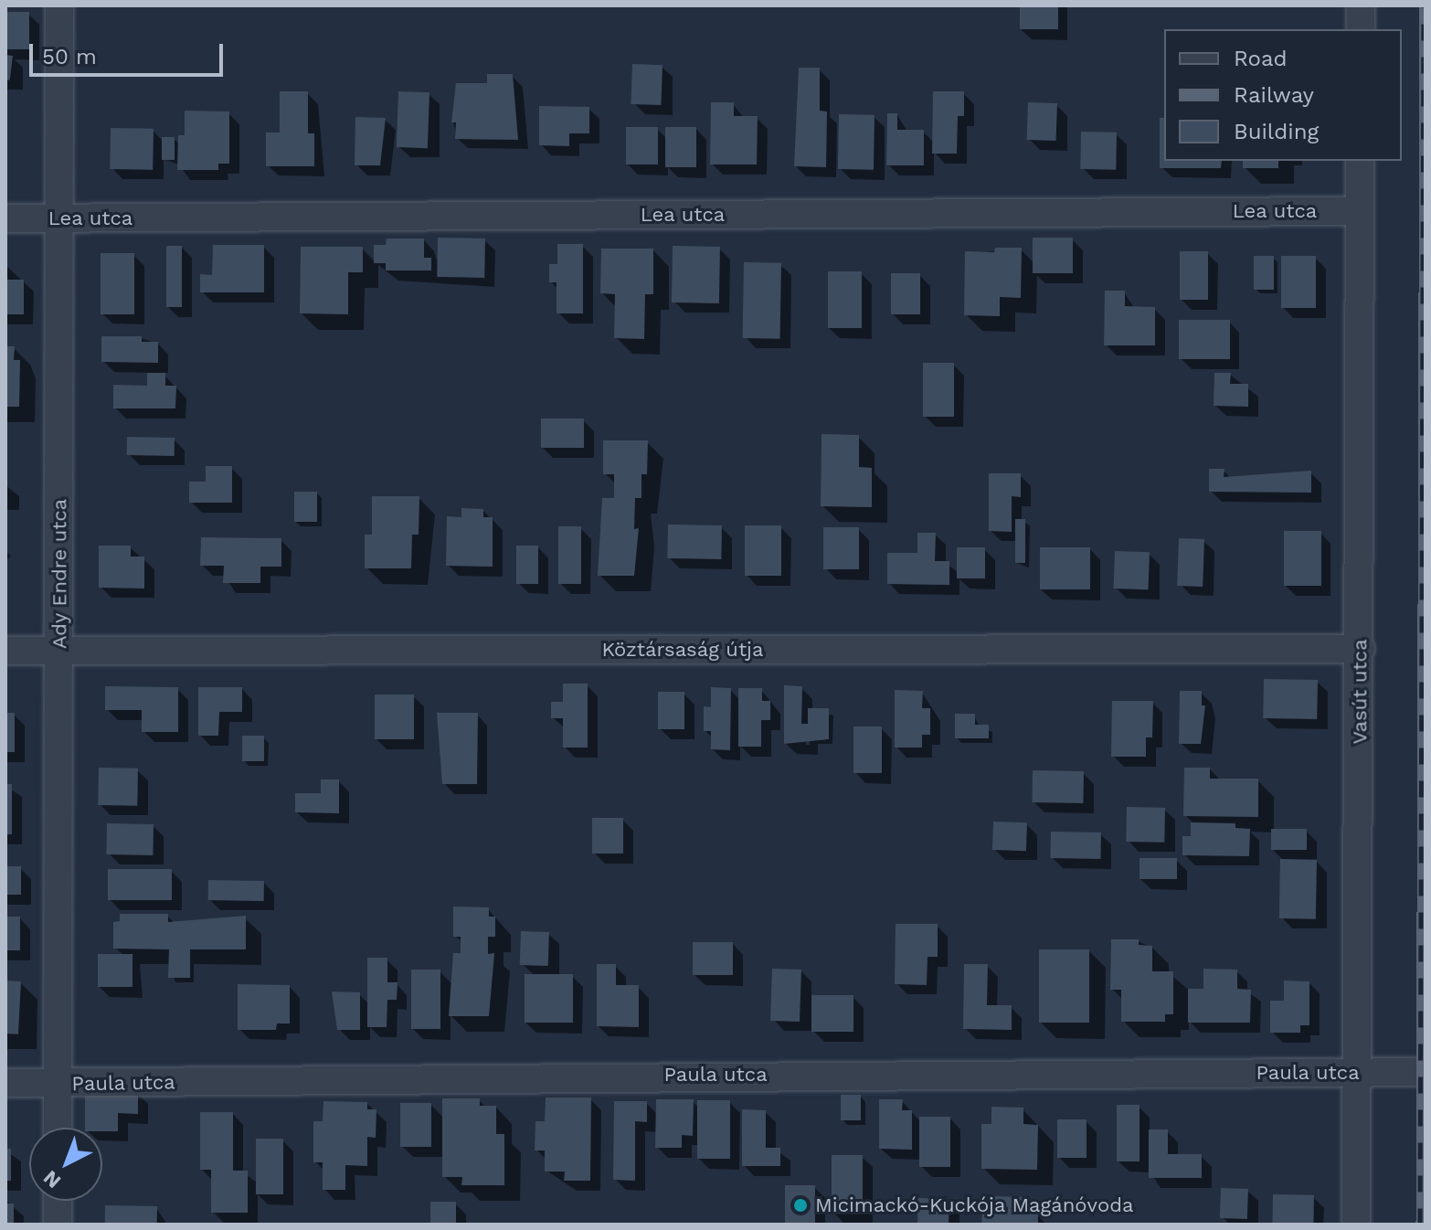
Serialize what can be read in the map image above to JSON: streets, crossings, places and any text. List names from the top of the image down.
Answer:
{
  "streets": {
    "street": [
      "Lea utca",
      "Ady Endre utca",
      "Köztársaság útja",
      "Vasút utca",
      "Paula utca"
    ]
  },
  "crossings": [
    ["Lea utca", "Ady Endre utca"],
    ["Lea utca", "Vasút utca"],
    ["Ady Endre utca", "Köztársaság útja"],
    ["Ady Endre utca", "Paula utca"],
    ["Köztársaság útja", "Vasút utca"],
    ["Vasút utca", "Paula utca"]
  ],
  "places": ["Micimackó-Kuckója Magánóvoda"],
  "legend": ["Road", "Railway", "Building"],
  "scale_bar": "50 m",
  "north": "bottom left"
}
